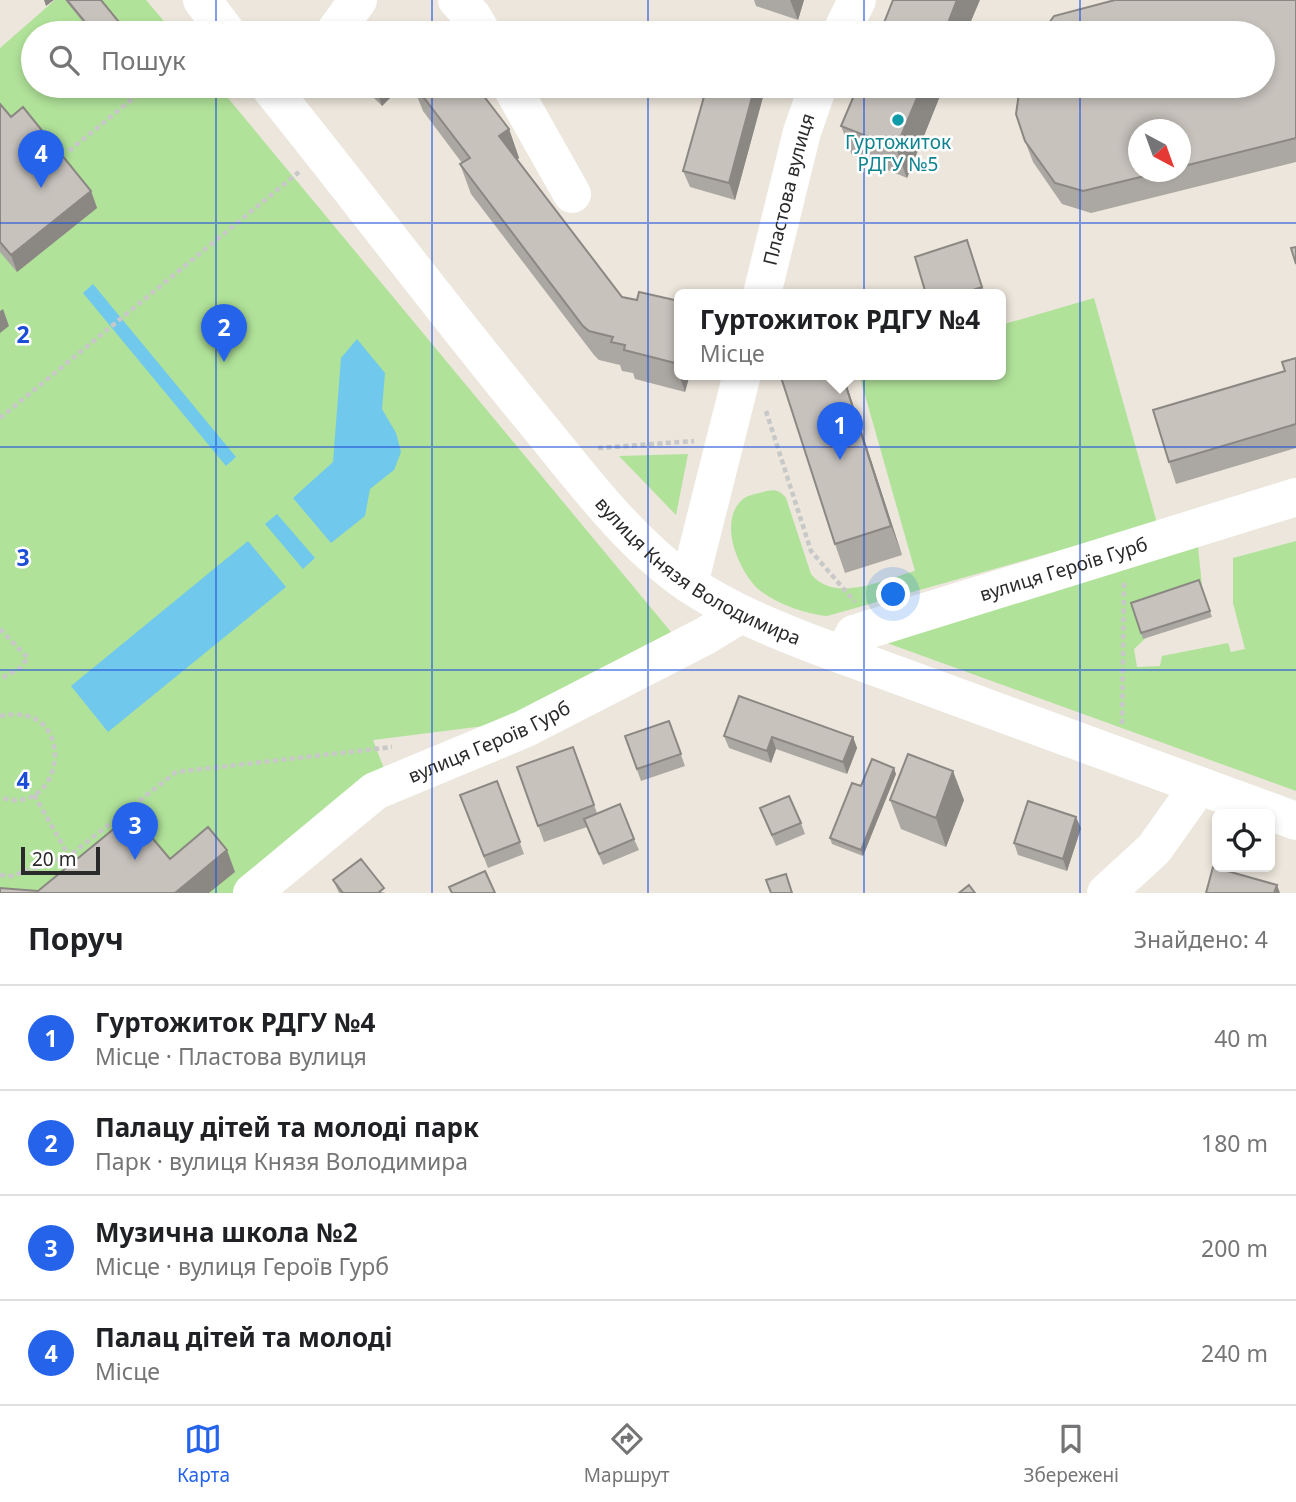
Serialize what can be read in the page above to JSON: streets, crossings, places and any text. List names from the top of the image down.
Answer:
{
  "streets": {
    "street": ["Пластова вулиця", "вулиця Князя Володимира", "вулиця Героїв Гурб"]
  },
  "crossings": [
    ["вулиця Князя Володимира", "вулиця Героїв Гурб"]
  ],
  "places": ["Гуртожиток РДГУ №5"],
  "scale_bar": "20 m",
  "north": "bottom right",
  "page": {
    "search": "Пошук",
    "pins": [
      "4",
      "2",
      "1",
      "3"
    ],
    "popup": ["Гуртожиток РДГУ №4", "Місце"],
    "scale": "20 m",
    "heading": ["Поруч", "Знайдено: 4"],
    "list": [
      {
        "mark": "1",
        "name": "Гуртожиток РДГУ №4",
        "note": "Місце · Пластова вулиця",
        "value": "40 m"
      },
      {
        "mark": "2",
        "name": "Палацу дітей та молоді парк",
        "note": "Парк · вулиця Князя Володимира",
        "value": "180 m"
      },
      {
        "mark": "3",
        "name": "Музична школа №2",
        "note": "Місце · вулиця Героїв Гурб",
        "value": "200 m"
      },
      {
        "mark": "4",
        "name": "Палац дітей та молоді",
        "note": "Місце",
        "value": "240 m"
      }
    ],
    "nav": ["Карта", "Маршрут", "Збережені"]
  },
  "grid": {
    "rows": ["2", "3", "4"]
  }
}
